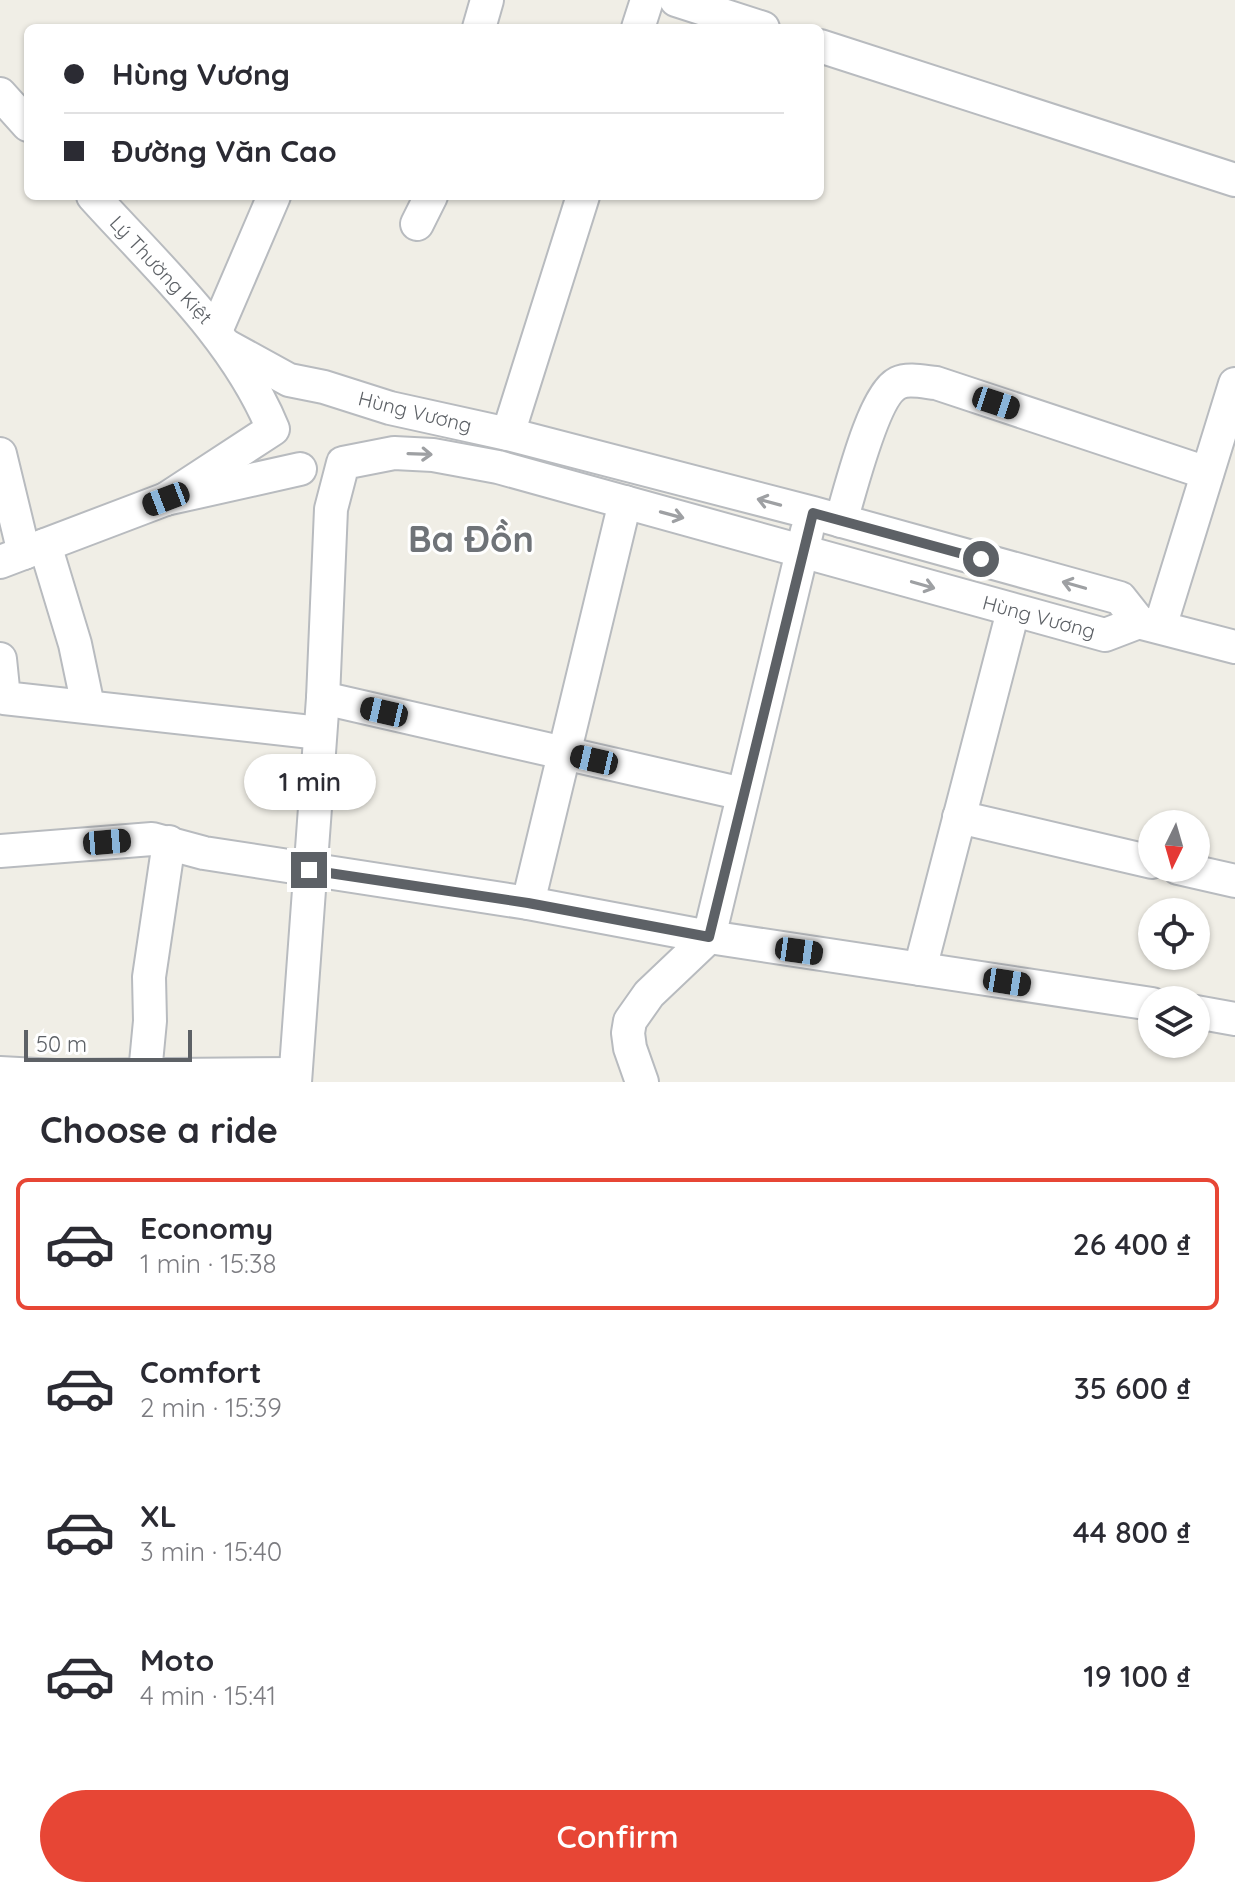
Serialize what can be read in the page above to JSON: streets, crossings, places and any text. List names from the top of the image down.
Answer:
{
  "streets": {
    "street": ["Lý Thường Kiệt", "Hùng Vương"]
  },
  "crossings": [
    ["Lý Thường Kiệt", "Hùng Vương"]
  ],
  "districts": ["Ba Đồn"],
  "scale_bar": "50 m",
  "north": "bottom",
  "page": {
    "banner": ["Hùng Vương", "Đường Văn Cao"],
    "bubble": "1 min",
    "scale": "50 m",
    "heading": "Choose a ride",
    "list": [
      {
        "name": "Economy",
        "note": "1 min · 15:38",
        "value": "26 400 ₫"
      },
      {
        "name": "Comfort",
        "note": "2 min · 15:39",
        "value": "35 600 ₫"
      },
      {
        "name": "XL",
        "note": "3 min · 15:40",
        "value": "44 800 ₫"
      },
      {
        "name": "Moto",
        "note": "4 min · 15:41",
        "value": "19 100 ₫"
      }
    ],
    "buttons": "Confirm"
  }
}
